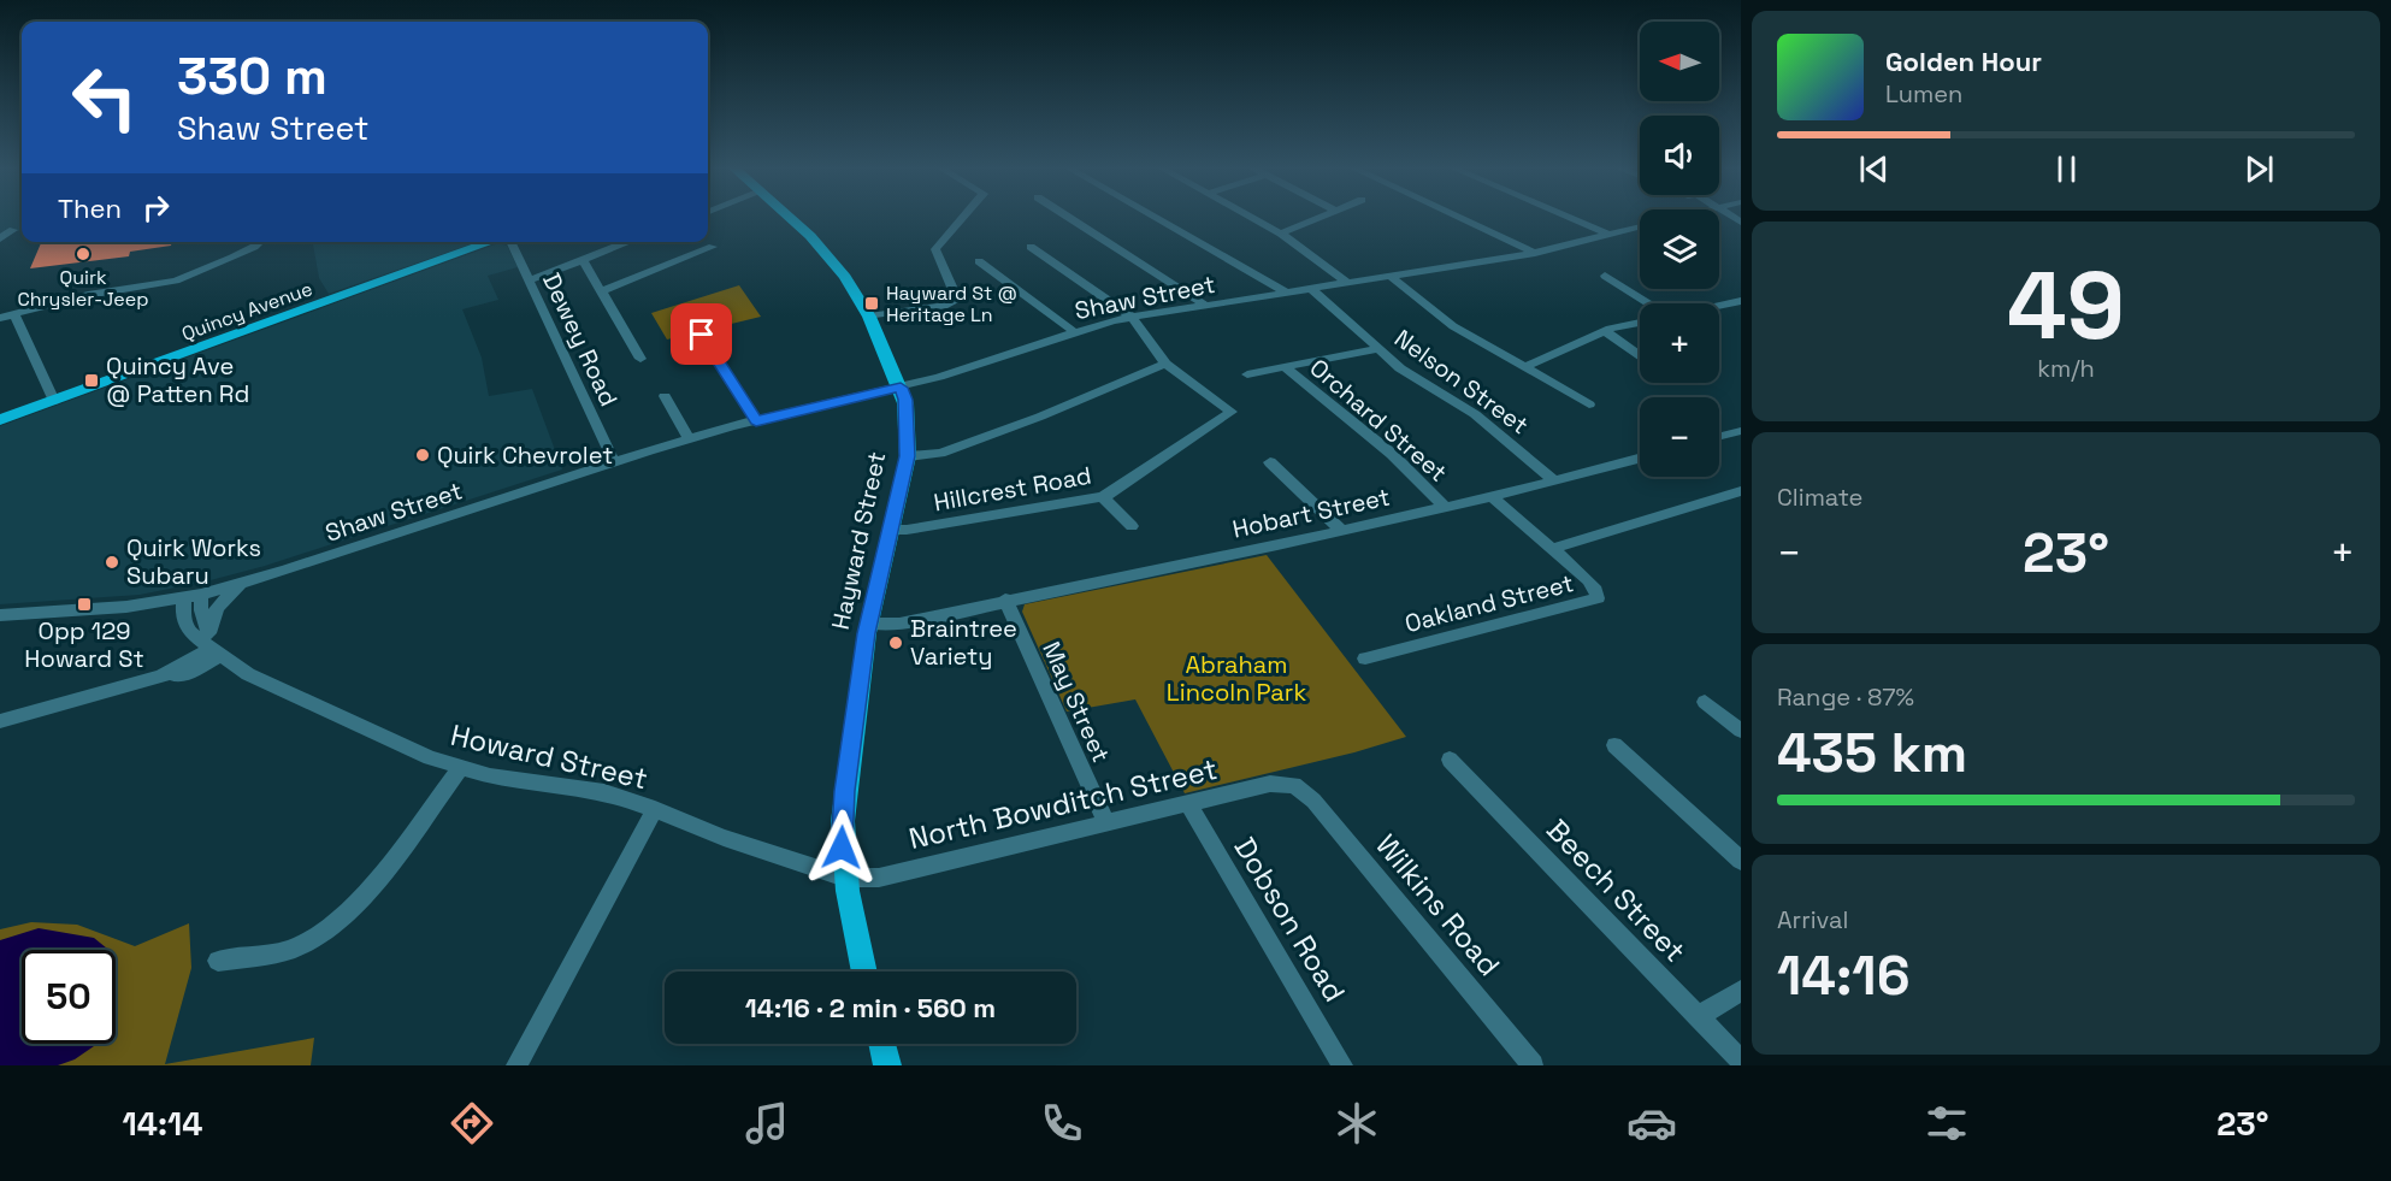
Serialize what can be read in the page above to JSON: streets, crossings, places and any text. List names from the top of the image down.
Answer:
{
  "streets": {
    "main road": ["Quincy Avenue", "Hayward Street"],
    "street": [
      "Shaw Street",
      "Dewey Road",
      "Nelson Street",
      "Orchard Street",
      "Hillcrest Road",
      "Hobart Street",
      "Oakland Street",
      "May Street",
      "Howard Street",
      "North Bowditch Street",
      "Beech Street",
      "Wilkins Road",
      "Dobson Road"
    ]
  },
  "crossings": [
    ["Shaw Street", "Dewey Road"],
    ["Shaw Street", "Nelson Street"],
    ["Shaw Street", "Hayward Street"],
    ["Nelson Street", "Hobart Street"],
    ["Orchard Street", "Hobart Street"],
    ["Hillcrest Road", "Hayward Street"],
    ["Hobart Street", "Hayward Street"],
    ["Hobart Street", "May Street"],
    ["Hayward Street", "Howard Street"],
    ["Hayward Street", "North Bowditch Street"],
    ["May Street", "North Bowditch Street"],
    ["Howard Street", "North Bowditch Street"],
    ["North Bowditch Street", "Wilkins Road"],
    ["North Bowditch Street", "Dobson Road"]
  ],
  "parks": ["Abraham Lincoln Park"],
  "places": {
    "other": [
      "Quirk Chrysler-Jeep",
      "Quirk Chevrolet",
      "Quirk Works Subaru",
      "Braintree Variety"
    ],
    "transit": ["Hayward St @ Heritage Ln", "Quincy Ave @ Patten Rd", "Opp 129 Howard St"]
  },
  "north": "left",
  "page": {
    "map_buttons": ["+", "−"],
    "turn": ["330 m", "Shaw Street"],
    "song": ["Golden Hour", "Lumen"],
    "then": "Then",
    "tile": [
      ["49", "km/h"],
      "Climate",
      ["Range · 87%", "435 km"],
      ["Arrival", "14:16"]
    ],
    "heat": ["−", "23°", "+"],
    "limit": "50",
    "trip": "14:16 · 2 min · 560 m",
    "tabs": ["14:14", "23°"]
  }
}
